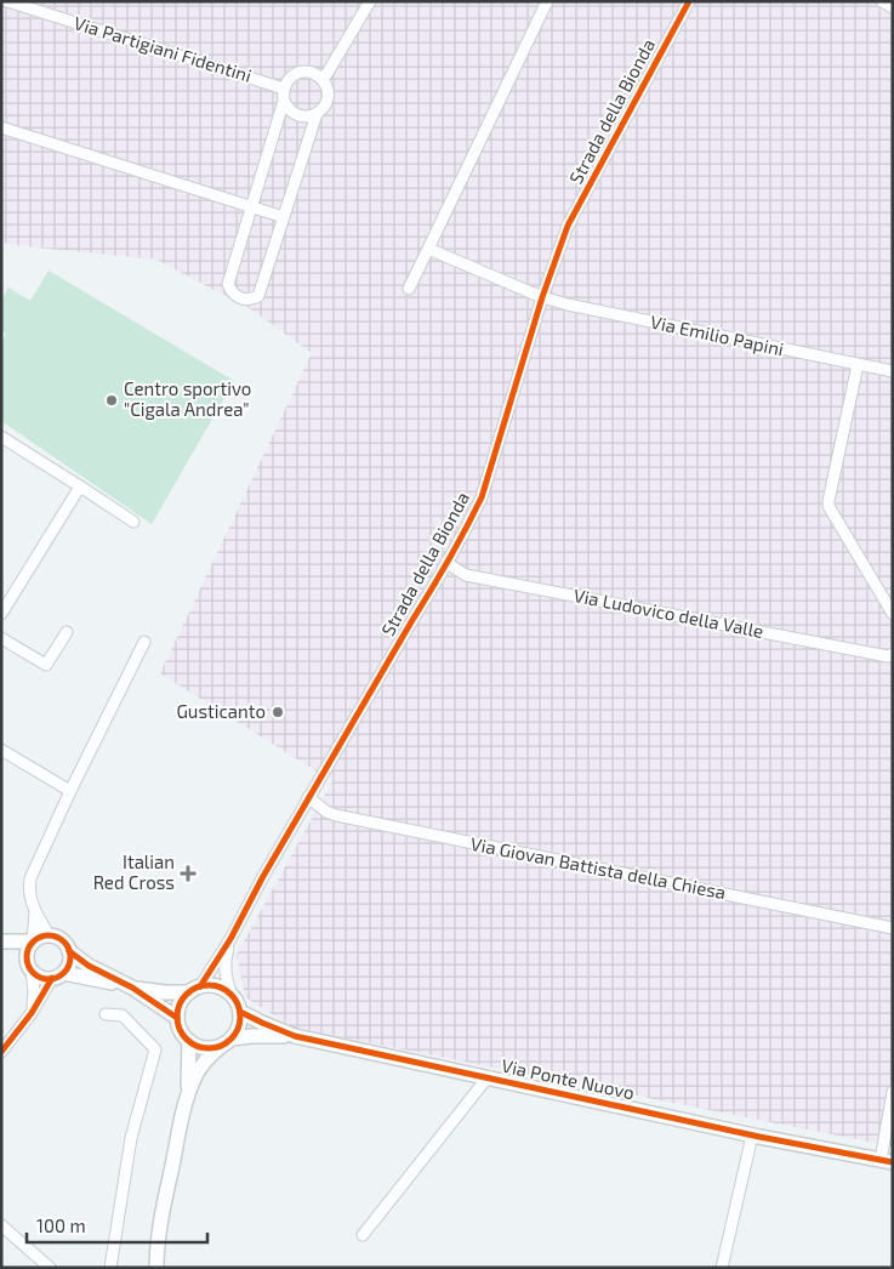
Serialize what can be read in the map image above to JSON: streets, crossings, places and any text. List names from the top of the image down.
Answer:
{
  "streets": {
    "street": [
      "Via Partigiani Fidentini",
      "Strada della Bionda",
      "Via Emilio Papini",
      "Via Ludovico della Valle",
      "Via Giovan Battista della Chiesa",
      "Via Ponte Nuovo"
    ]
  },
  "crossings": [
    ["Strada della Bionda", "Via Emilio Papini"],
    ["Strada della Bionda", "Via Ludovico della Valle"],
    ["Strada della Bionda", "Via Giovan Battista della Chiesa"],
    ["Strada della Bionda", "Via Ponte Nuovo"]
  ],
  "places": {
    "other": ["Centro sportivo \"Cigala Andrea\"", "Gusticanto"],
    "health": ["Italian Red Cross"]
  },
  "scale_bar": "100 m"
}
